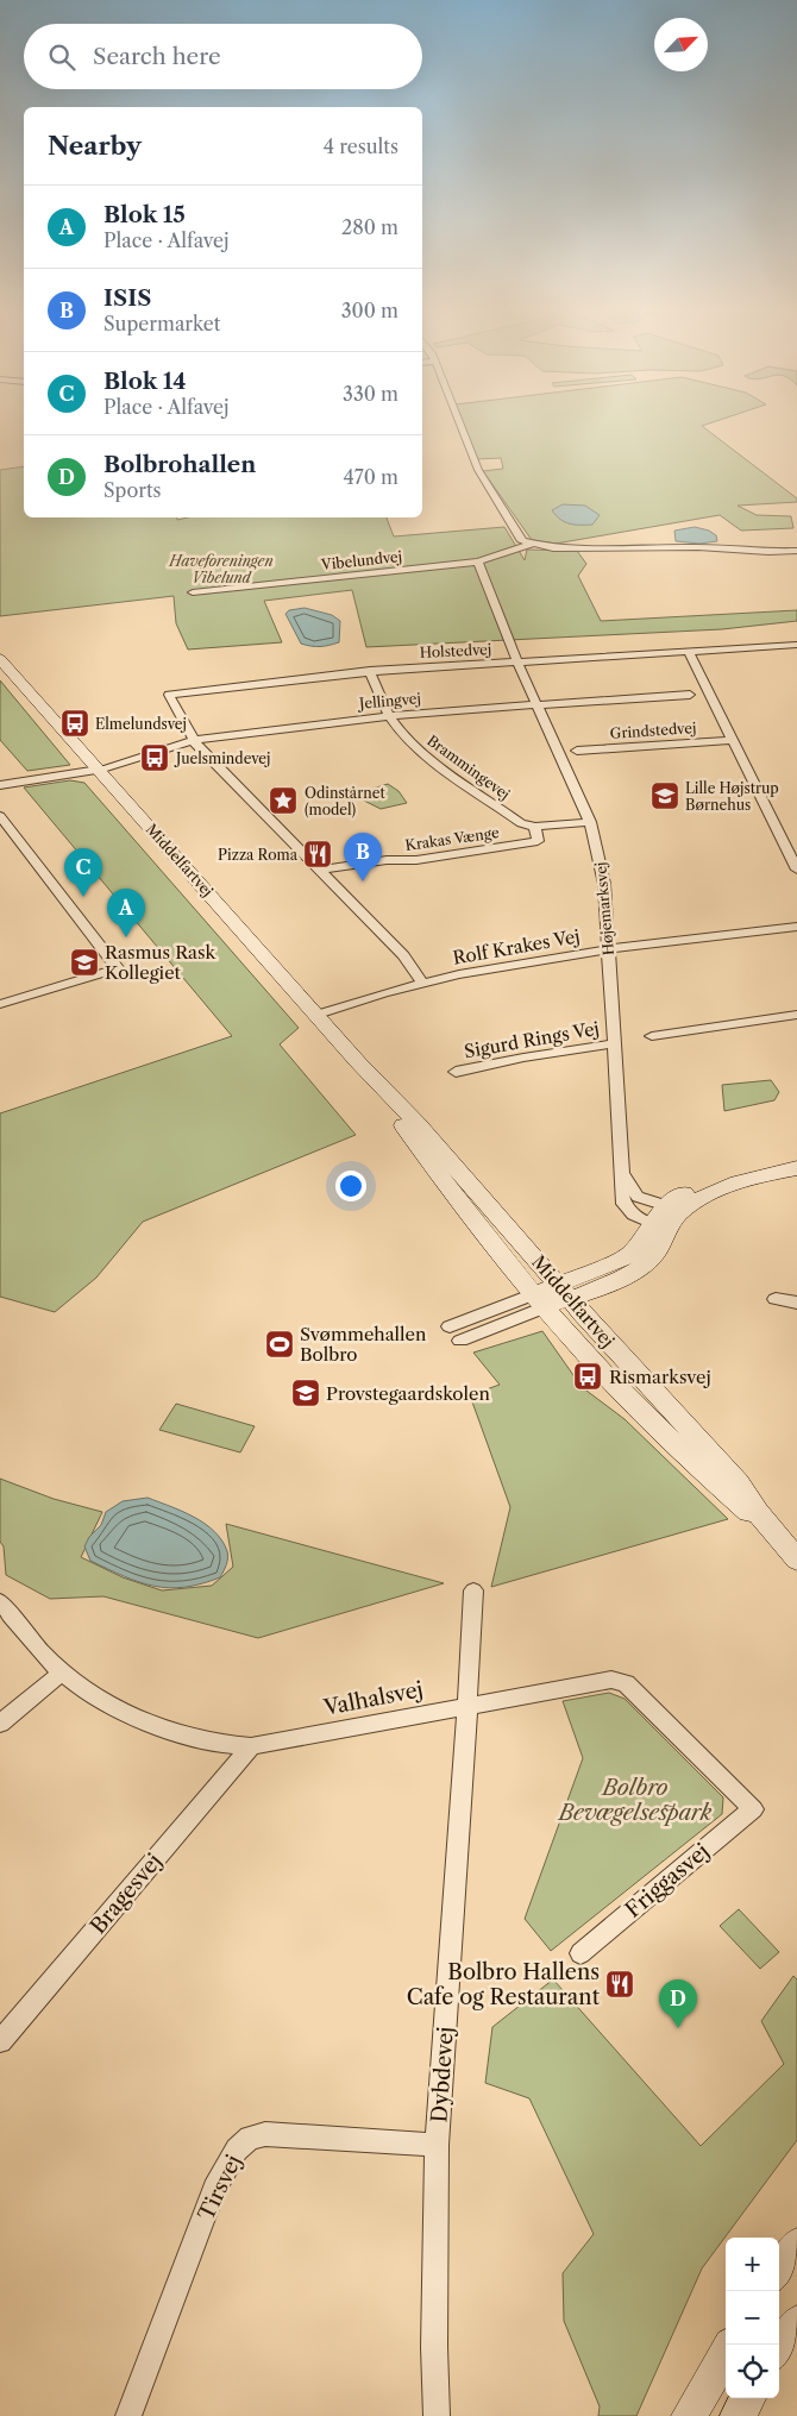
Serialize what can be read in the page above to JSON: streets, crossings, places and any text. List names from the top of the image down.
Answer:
{
  "streets": {
    "main road": ["Middelfartvej"],
    "street": [
      "Vibelundvej",
      "Holstedvej",
      "Jellingvej",
      "Grindstedvej",
      "Brammingevej",
      "Krakas Vænge",
      "Højemarksvej",
      "Rolf Krakes Vej",
      "Sigurd Rings Vej",
      "Valhalsvej",
      "Friggasvej",
      "Bragesvej",
      "Dybdevej",
      "Tirsvej"
    ]
  },
  "crossings": [
    ["Vibelundvej", "Højemarksvej"],
    ["Holstedvej", "Jellingvej"],
    ["Holstedvej", "Brammingevej"],
    ["Holstedvej", "Højemarksvej"],
    ["Jellingvej", "Brammingevej"],
    ["Jellingvej", "Middelfartvej"],
    ["Jellingvej", "Højemarksvej"],
    ["Brammingevej", "Krakas Vænge"],
    ["Brammingevej", "Højemarksvej"],
    ["Middelfartvej", "Rolf Krakes Vej"],
    ["Højemarksvej", "Rolf Krakes Vej"],
    ["Højemarksvej", "Sigurd Rings Vej"],
    ["Valhalsvej", "Friggasvej"],
    ["Valhalsvej", "Bragesvej"],
    ["Valhalsvej", "Dybdevej"],
    ["Dybdevej", "Tirsvej"]
  ],
  "parks": ["Haveforeningen Vibelund", "Bolbro Bevægelsespark"],
  "places": {
    "bus stop": ["Elmelundsvej", "Juelsmindevej", "Rismarksvej"],
    "school or university": ["Lille Højstrup Børnehus", "Rasmus Rask Kollegiet", "Provstegaardskolen"],
    "place": ["Odinstårnet (model)"],
    "restaurant": ["Pizza Roma", "Bolbro Hallens Cafe og Restaurant"],
    "sports": ["Svømmehallen Bolbro"]
  },
  "north": "top right",
  "page": {
    "search": "Search here",
    "heading": ["Nearby", "4 results"],
    "list": [
      {
        "mark": "A",
        "name": "Blok 15",
        "note": "Place · Alfavej",
        "value": "280 m"
      },
      {
        "mark": "B",
        "name": "ISIS",
        "note": "Supermarket",
        "value": "300 m"
      },
      {
        "mark": "C",
        "name": "Blok 14",
        "note": "Place · Alfavej",
        "value": "330 m"
      },
      {
        "mark": "D",
        "name": "Bolbrohallen",
        "note": "Sports",
        "value": "470 m"
      }
    ],
    "pins": [
      "B",
      "C",
      "A",
      "D"
    ],
    "map_buttons": ["+", "−"]
  }
}
